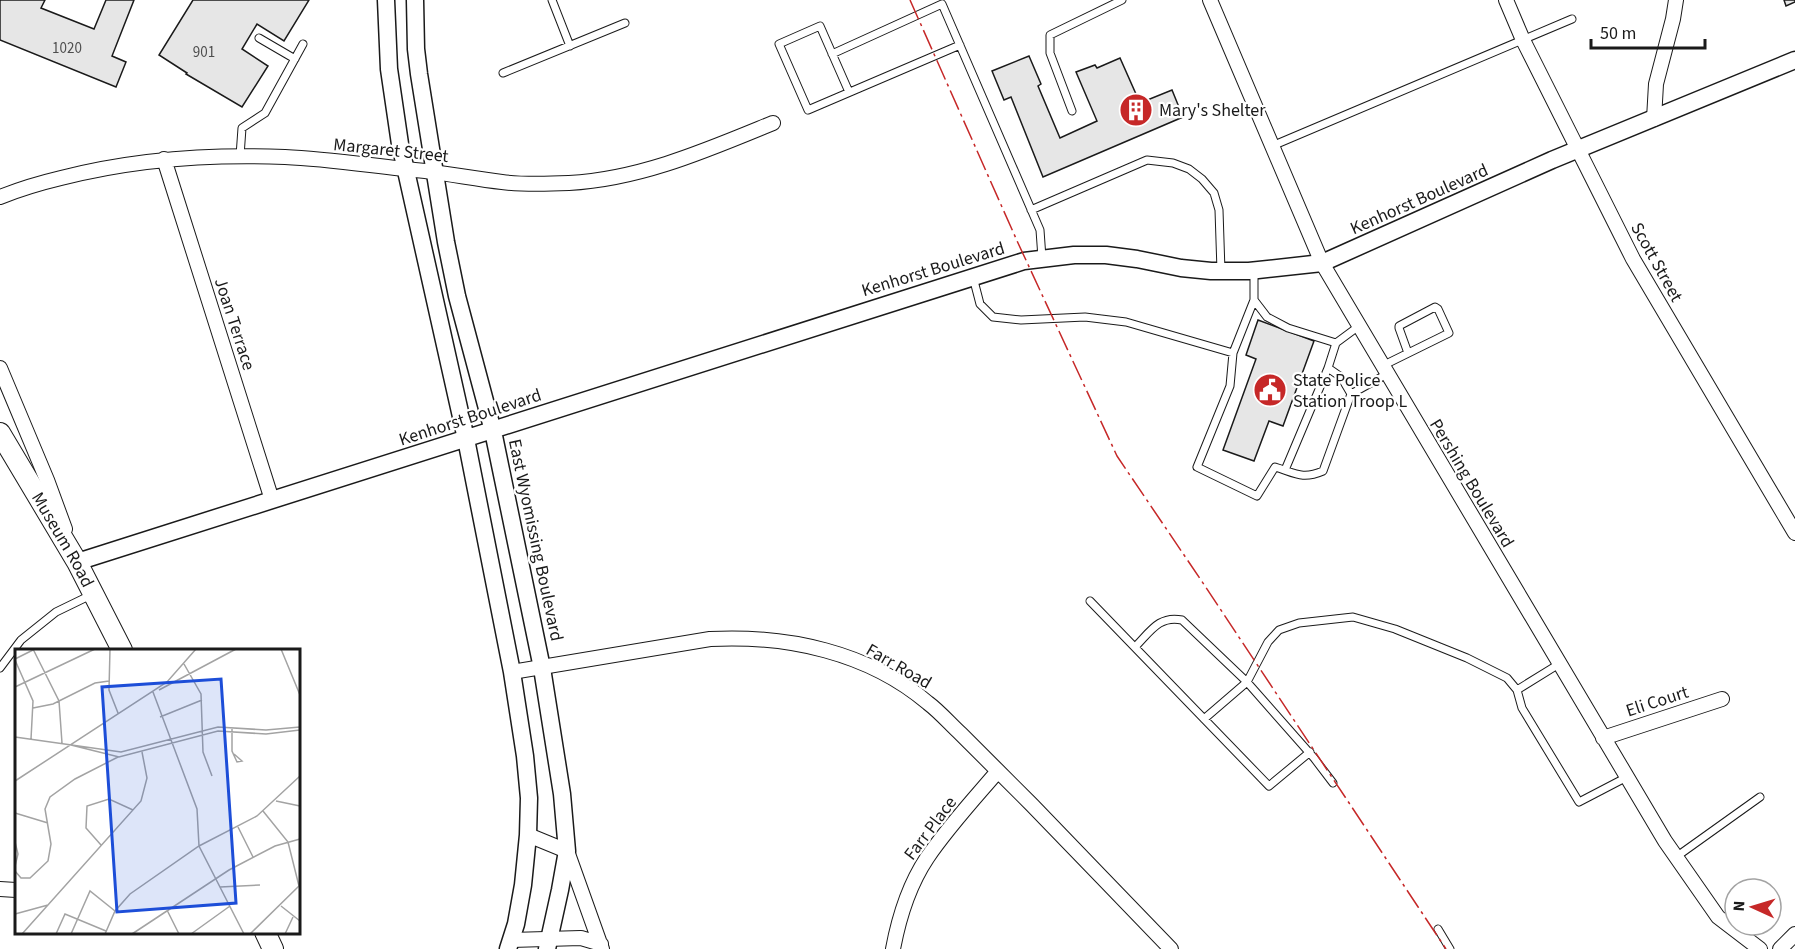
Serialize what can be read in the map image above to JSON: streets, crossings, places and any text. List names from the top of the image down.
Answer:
{
  "streets": {
    "main road": ["Museum Road"],
    "street": [
      "Margaret Street",
      "Kenhorst Boulevard",
      "Scott Street",
      "Joan Terrace",
      "Pershing Boulevard",
      "East Wyomissing Boulevard",
      "Farr Road",
      "Eli Court",
      "Farr Place"
    ]
  },
  "crossings": [
    ["Margaret Street", "Joan Terrace"],
    ["Margaret Street", "East Wyomissing Boulevard"],
    ["Kenhorst Boulevard", "Scott Street"],
    ["Kenhorst Boulevard", "Joan Terrace"],
    ["Kenhorst Boulevard", "Pershing Boulevard"],
    ["Kenhorst Boulevard", "East Wyomissing Boulevard"],
    ["Kenhorst Boulevard", "Museum Road"],
    ["Pershing Boulevard", "Eli Court"],
    ["East Wyomissing Boulevard", "Farr Road"],
    ["Farr Road", "Farr Place"]
  ],
  "places": {
    "building": ["Mary's Shelter"],
    "public building": ["State Police Station Troop L"]
  },
  "house_numbers": ["1020", "901"],
  "scale_bar": "50 m",
  "north": "left"
}
